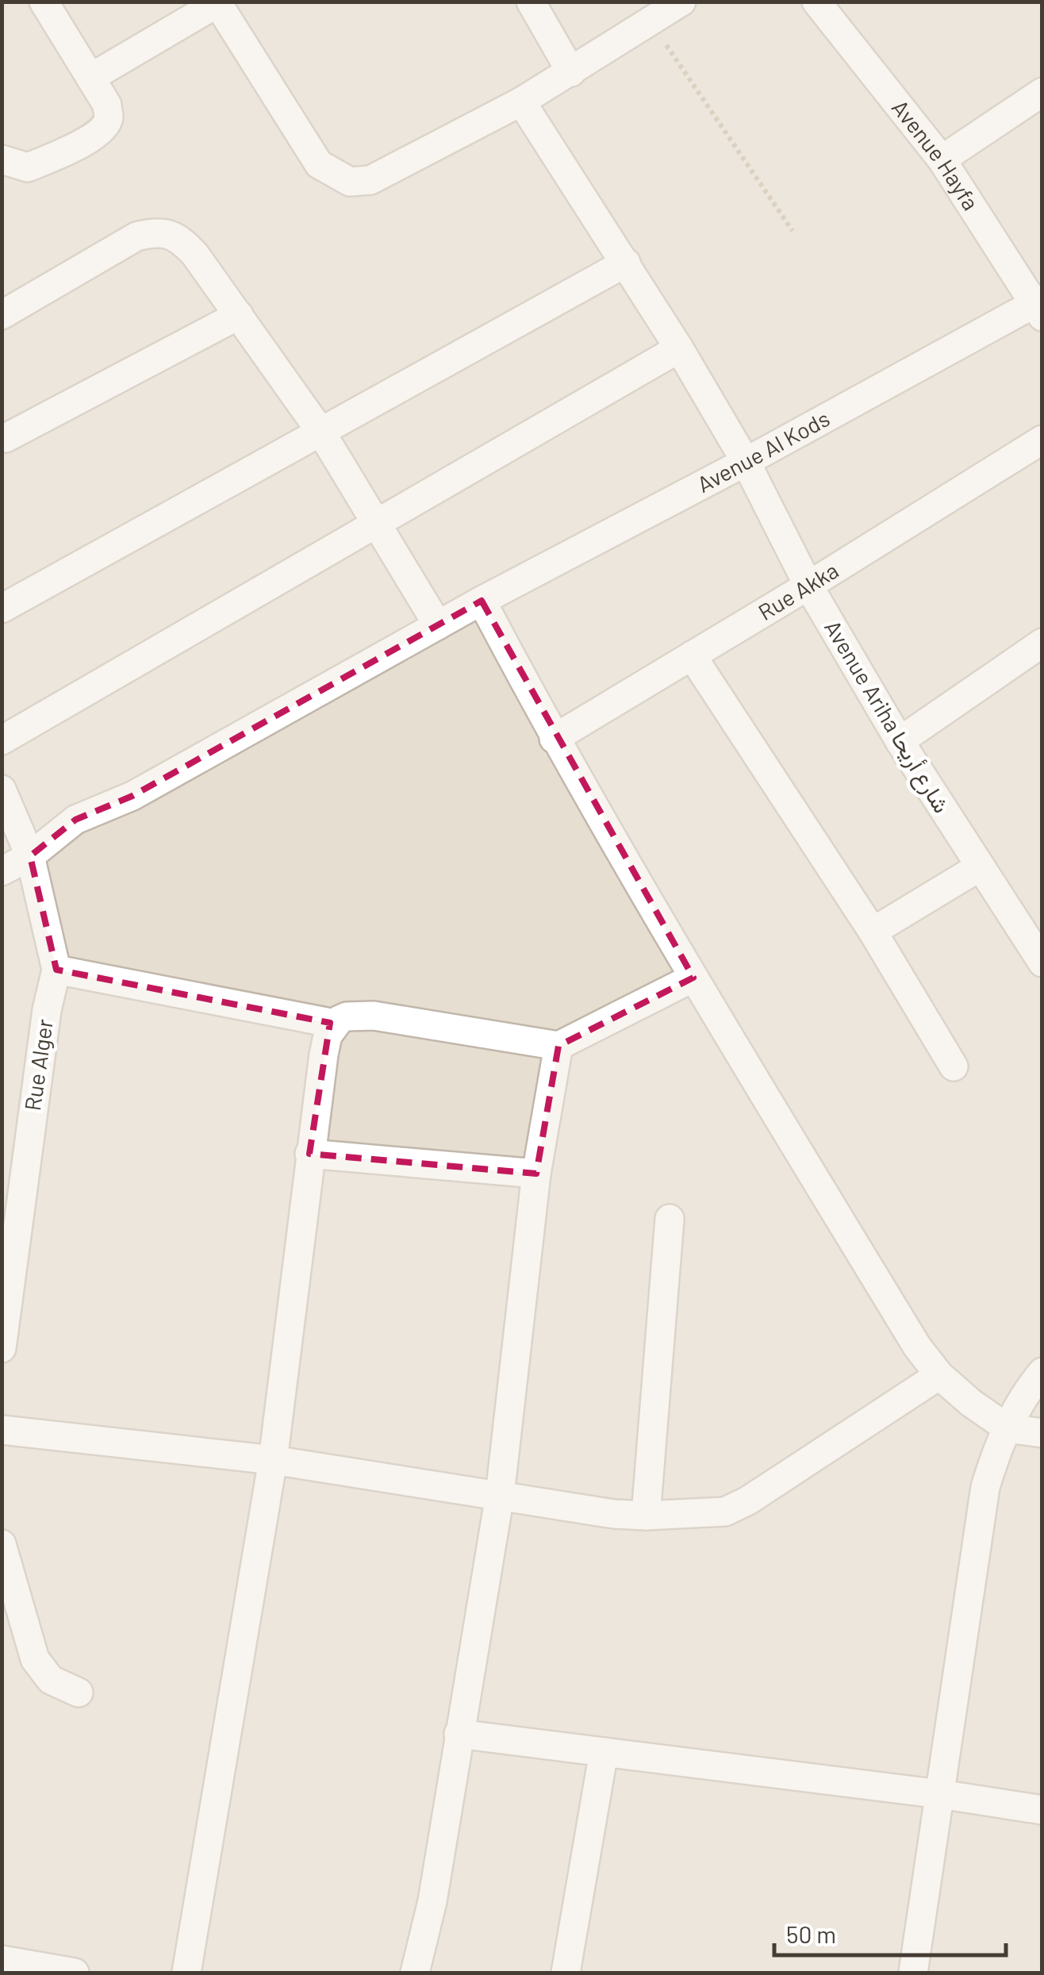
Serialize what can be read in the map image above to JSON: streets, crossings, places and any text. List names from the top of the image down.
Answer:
{
  "streets": {
    "street": [
      "Avenue Hayfa",
      "Avenue Al Kods",
      "Rue Akka",
      "Avenue Ariha شارع أريحا",
      "Rue Alger"
    ]
  },
  "crossings": [
    ["Avenue Hayfa", "Avenue Al Kods"],
    ["Avenue Al Kods", "Avenue Ariha شارع أريحا"],
    ["Avenue Al Kods", "Rue Alger"],
    ["Rue Akka", "Avenue Ariha شارع أريحا"]
  ],
  "scale_bar": "50 m"
}
